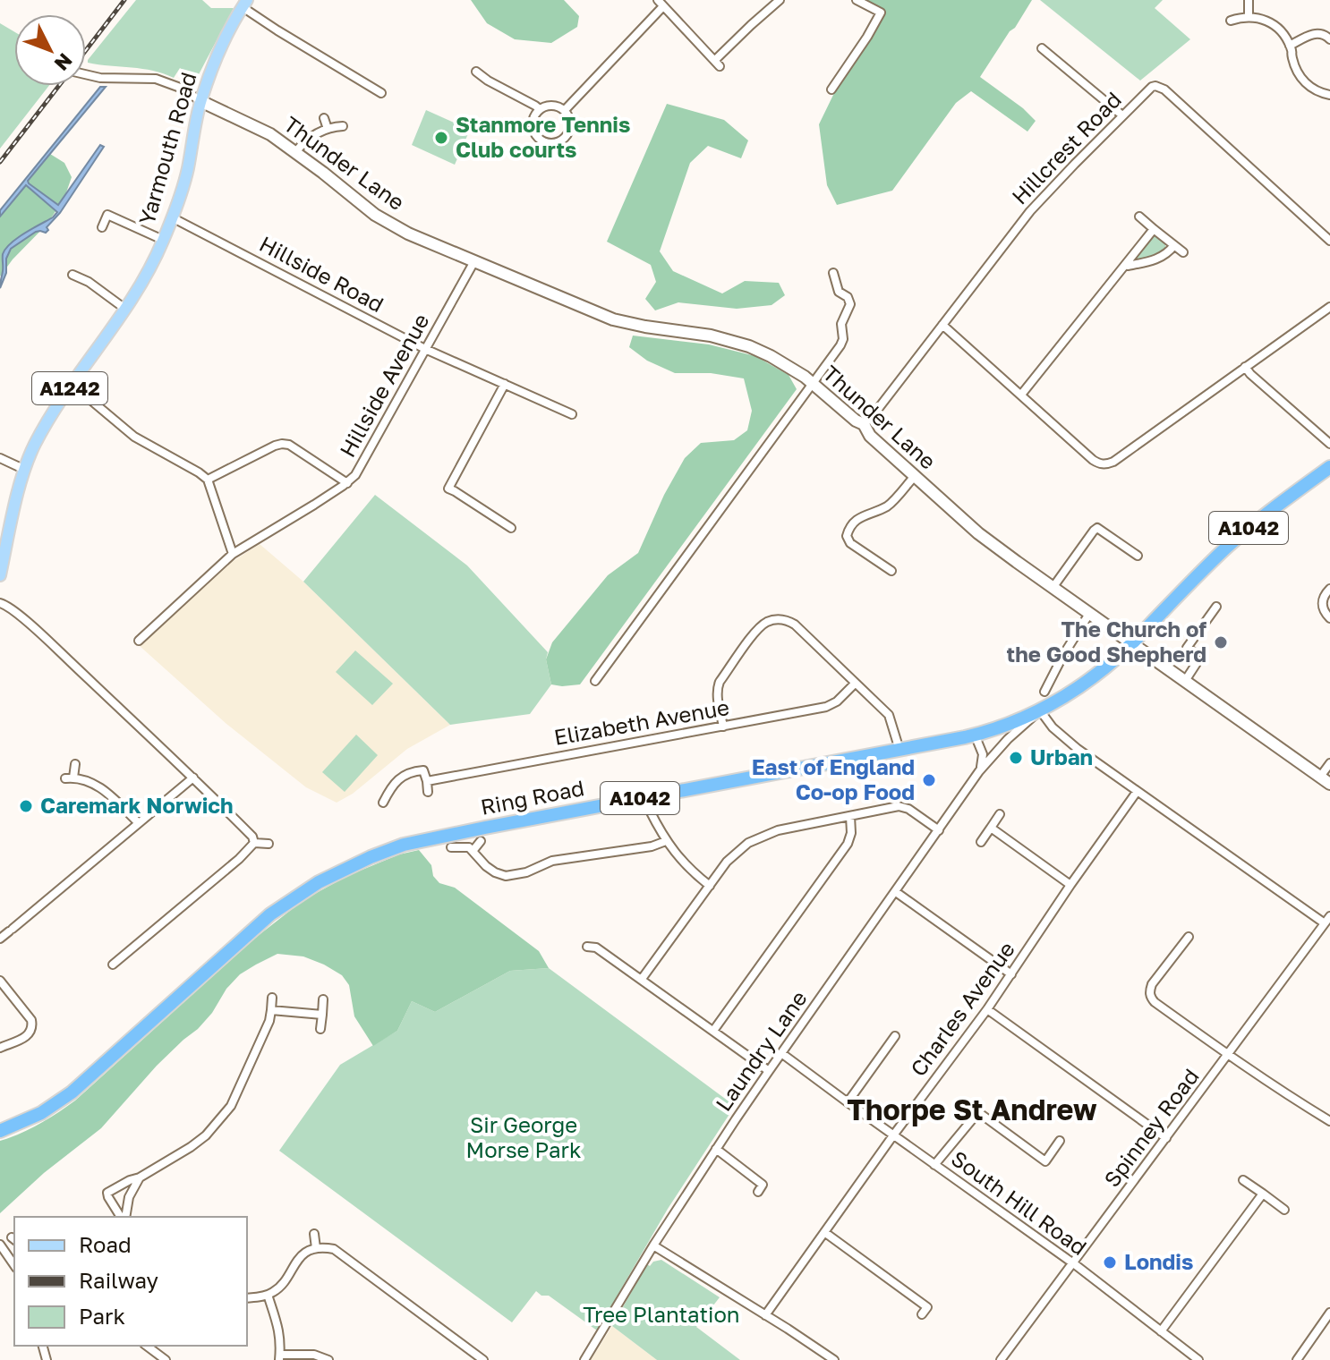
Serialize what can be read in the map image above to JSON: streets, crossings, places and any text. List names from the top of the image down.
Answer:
{
  "streets": {
    "highway": ["A1042", "Ring Road"],
    "main road": ["Yarmouth Road", "A1242"],
    "street": [
      "Hillcrest Road",
      "Thunder Lane",
      "Hillside Road",
      "Hillside Avenue",
      "Elizabeth Avenue",
      "Charles Avenue",
      "Laundry Lane",
      "Spinney Road",
      "South Hill Road"
    ]
  },
  "crossings": [
    ["Yarmouth Road", "Thunder Lane"],
    ["Yarmouth Road", "Hillside Road"],
    ["Hillcrest Road", "Thunder Lane"],
    ["Thunder Lane", "Hillside Avenue"],
    ["Thunder Lane", "A1042"],
    ["Thunder Lane", "Ring Road"],
    ["Hillside Road", "Hillside Avenue"],
    ["A1042", "Ring Road"],
    ["Ring Road", "Laundry Lane"],
    ["Charles Avenue", "South Hill Road"],
    ["Laundry Lane", "South Hill Road"],
    ["Spinney Road", "South Hill Road"]
  ],
  "districts": ["Thorpe St Andrew"],
  "parks": ["Sir George Morse Park", "Tree Plantation"],
  "places": [
    "Stanmore Tennis Club courts",
    "The Church of the Good Shepherd",
    "Urban",
    "East of England Co-op Food",
    "Caremark Norwich",
    "Londis"
  ],
  "legend": ["Road", "Railway", "Park"],
  "north": "bottom right"
}
